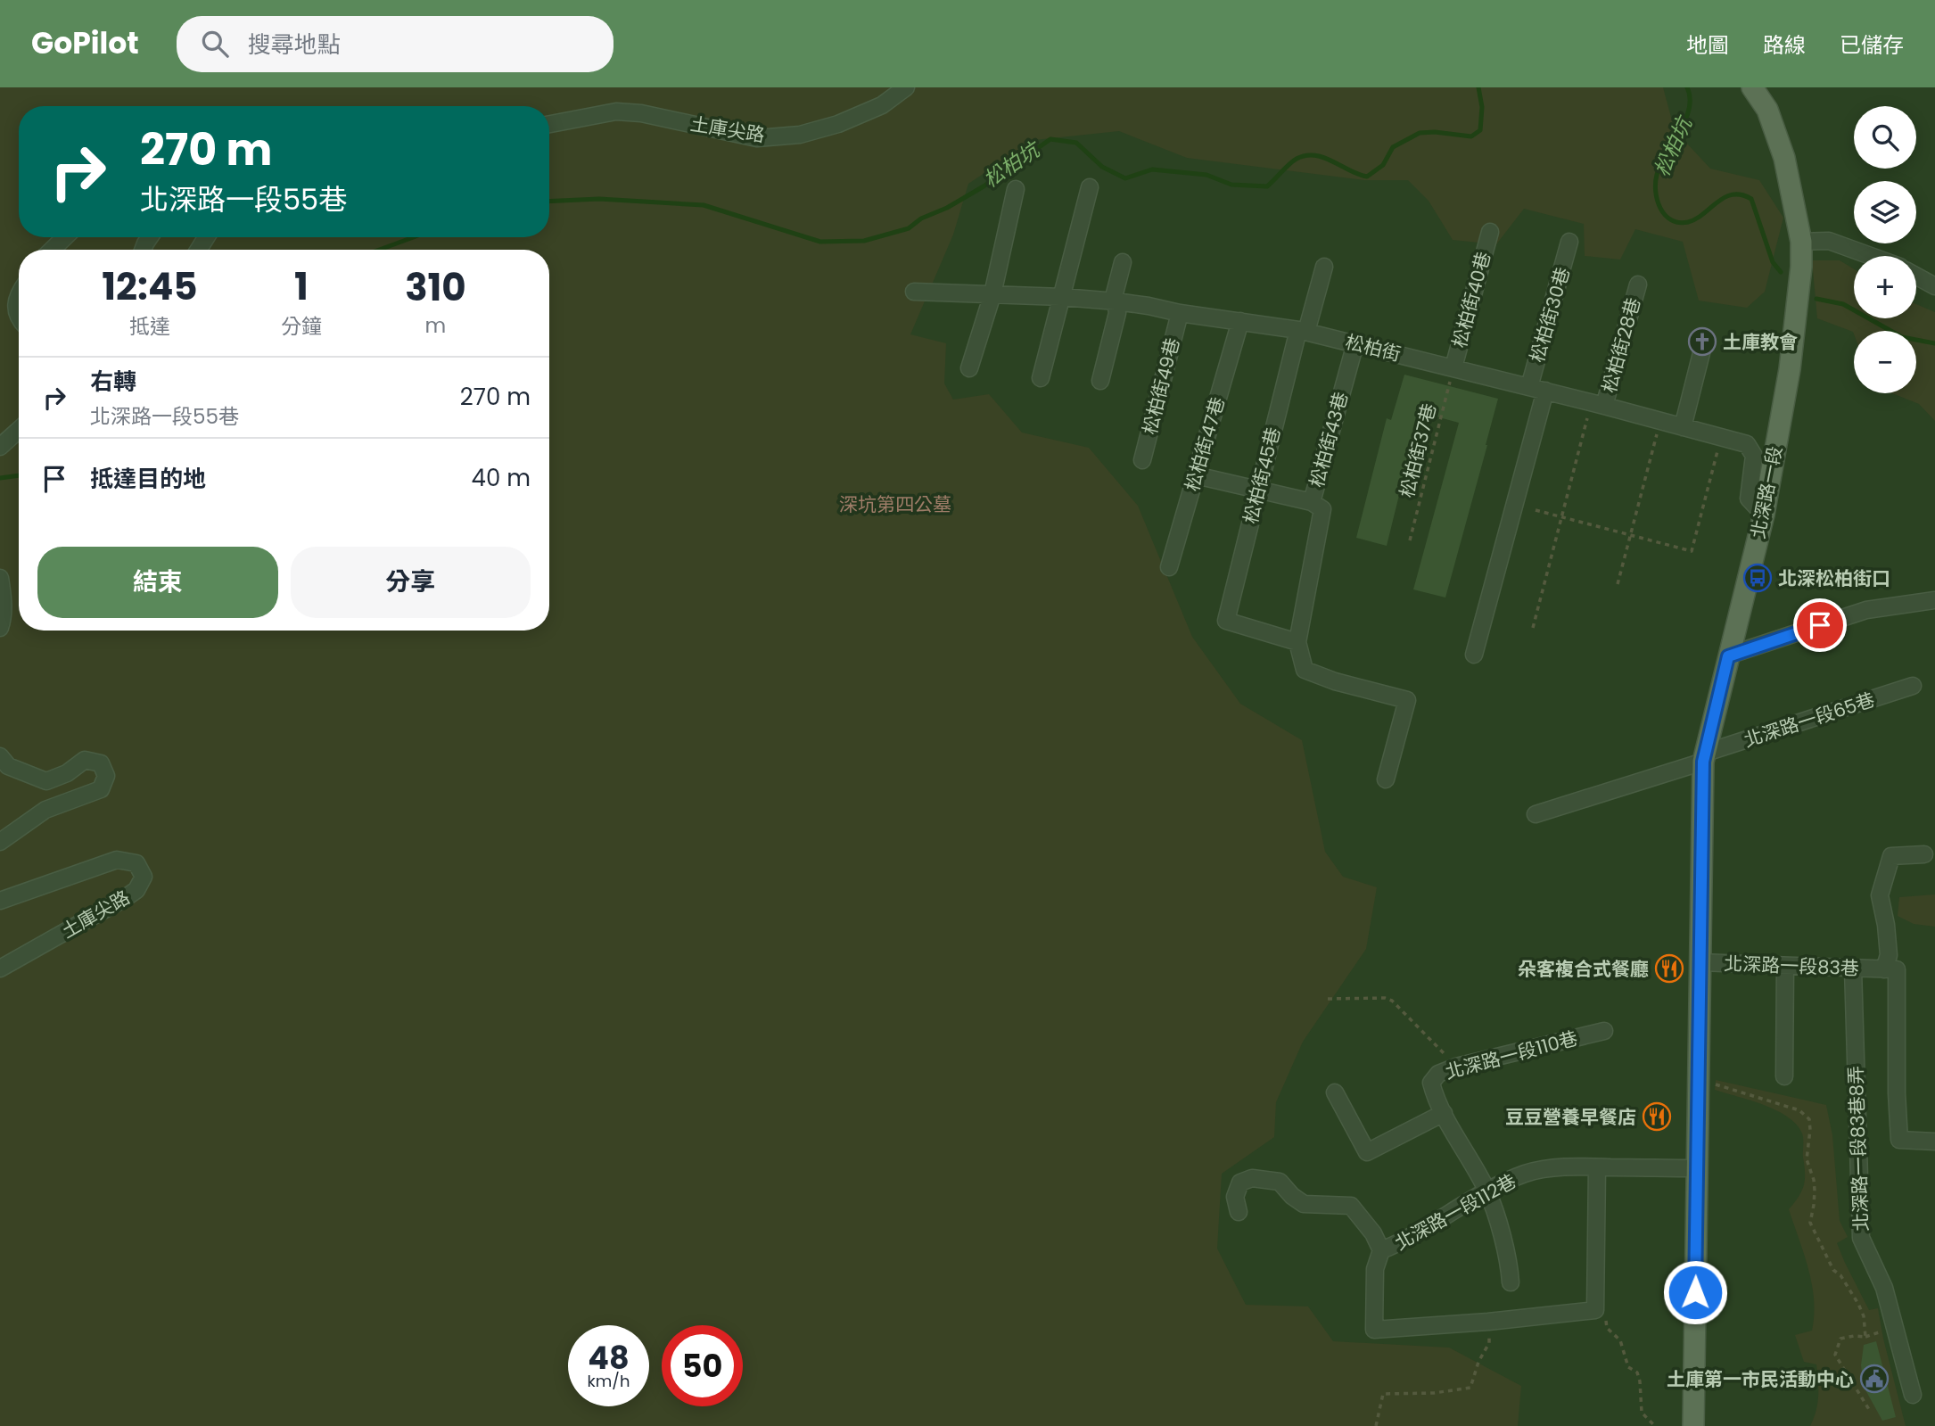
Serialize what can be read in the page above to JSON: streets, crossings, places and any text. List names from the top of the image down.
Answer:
{
  "streets": {
    "main road": ["北深路一段"],
    "street": [
      "土庫尖路",
      "松柏街40巷",
      "松柏街30巷",
      "松柏街28巷",
      "松柏街",
      "松柏街49巷",
      "松柏街43巷",
      "松柏街47巷",
      "松柏街45巷",
      "北深路一段65巷",
      "北深路一段83巷",
      "北深路一段110巷",
      "北深路一段83巷8弄",
      "北深路一段112巷"
    ],
    "path": ["松柏街37巷"]
  },
  "crossings": [
    ["松柏街40巷", "松柏街"],
    ["松柏街40巷", "松柏街37巷"],
    ["松柏街30巷", "松柏街"],
    ["松柏街28巷", "松柏街"],
    ["松柏街", "松柏街49巷"],
    ["松柏街", "松柏街43巷"],
    ["松柏街", "松柏街47巷"],
    ["松柏街", "松柏街37巷"],
    ["松柏街", "松柏街45巷"],
    ["松柏街", "北深路一段"],
    ["松柏街43巷", "松柏街45巷"],
    ["北深路一段", "北深路一段65巷"],
    ["北深路一段", "北深路一段83巷"],
    ["北深路一段", "北深路一段112巷"],
    ["北深路一段83巷", "北深路一段83巷8弄"],
    ["北深路一段110巷", "北深路一段112巷"]
  ],
  "water": ["松柏坑"],
  "parks": ["深坑第四公墓"],
  "places": {
    "church": ["土庫教會"],
    "bus stop": ["北深松柏街口"],
    "restaurant": ["朵客複合式餐廳", "豆豆營養早餐店"],
    "public building": ["土庫第一市民活動中心"]
  },
  "page": {
    "header": "GoPilot",
    "search": "搜尋地點",
    "nav": ["地圖", "路線", "已儲存"],
    "map_buttons": ["+", "−"],
    "turn": ["270 m", "北深路一段55巷"],
    "eta": [
      "12:45",
      "抵達",
      "1",
      "分鐘",
      "310",
      "m"
    ],
    "list": [
      {
        "name": "右轉",
        "note": "北深路一段55巷",
        "value": "270 m"
      },
      {
        "name": "抵達目的地",
        "value": "40 m"
      }
    ],
    "buttons": ["結束", "分享"],
    "speed": "48 km/h",
    "limit": "50"
  }
}
